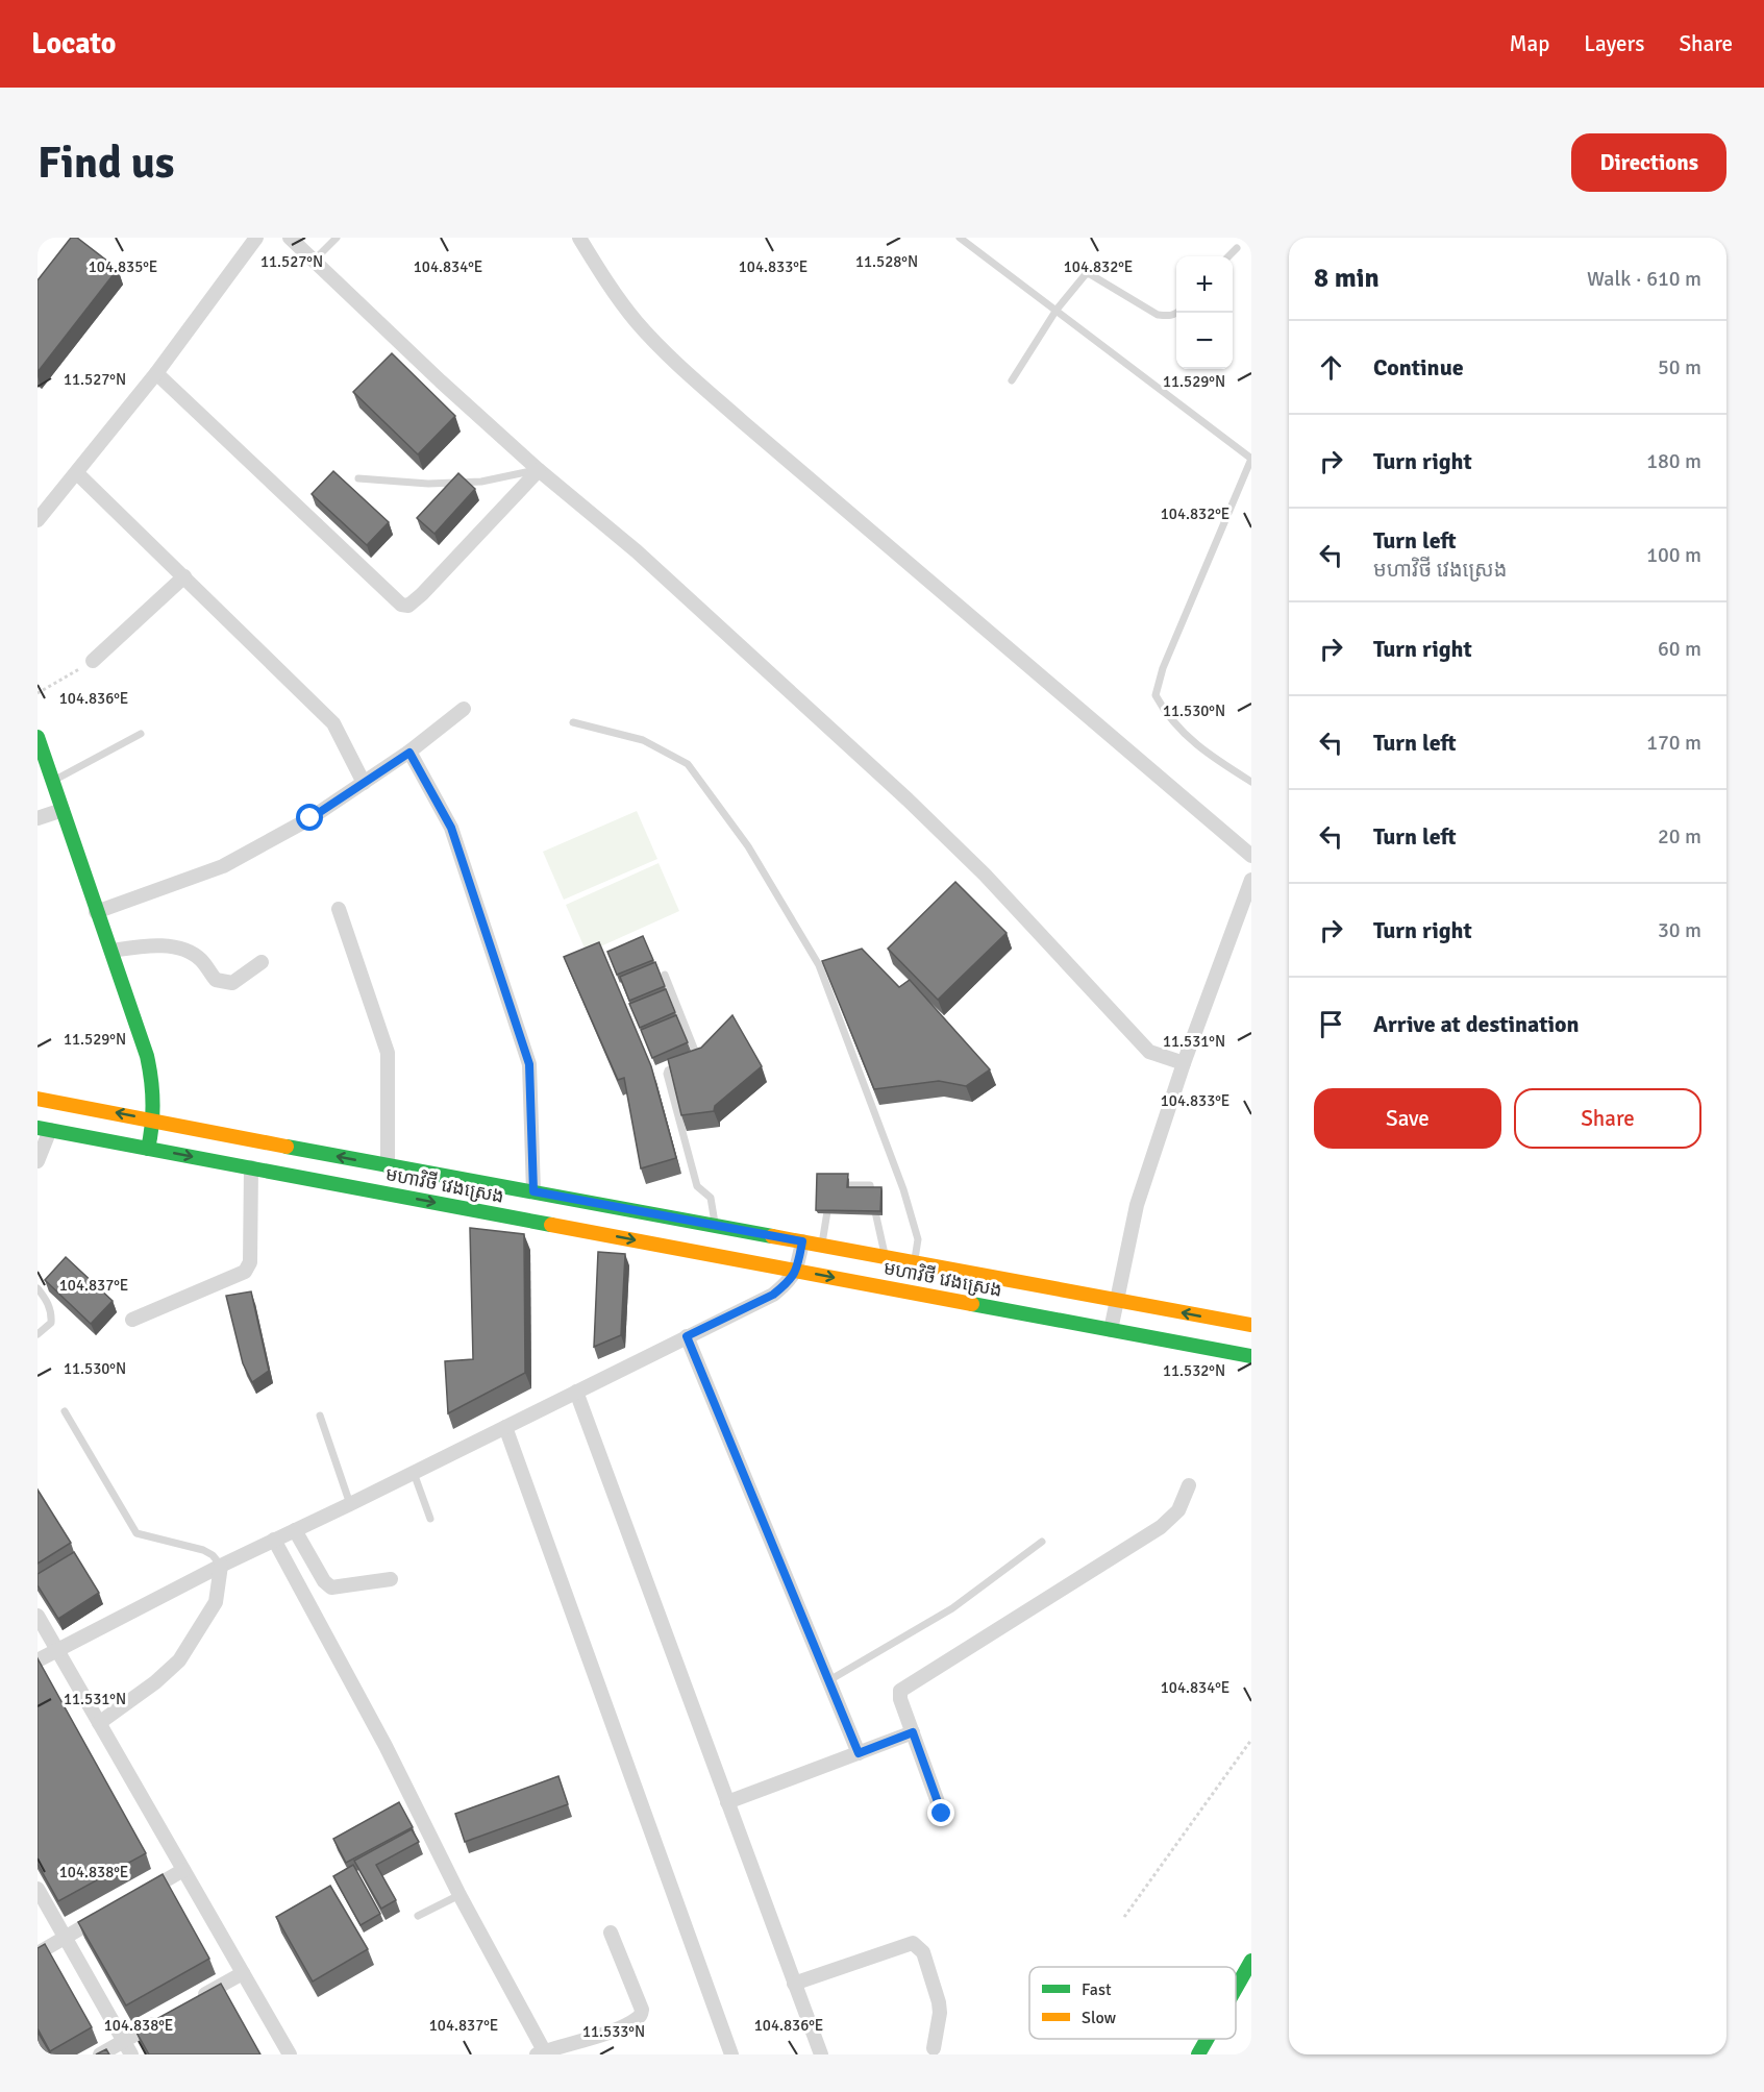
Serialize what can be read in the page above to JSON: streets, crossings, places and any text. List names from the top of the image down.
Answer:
{
  "streets": {
    "main road": ["មហាវិថី វេងស្រេង"]
  },
  "legend": ["Fast", "Slow"],
  "page": {
    "header": "Locato",
    "nav": ["Map", "Layers", "Share"],
    "buttons": [
      "Directions",
      ["Save", "Share"]
    ],
    "title": "Find us",
    "heading": ["8 min", "Walk · 610 m"],
    "map_buttons": ["+", "−"],
    "list": [
      ["Continue", "50 m"],
      ["Turn right", "180 m"],
      ["Turn left", "មហាវិថី វេងស្រេង", "100 m"],
      ["Turn right", "60 m"],
      ["Turn left", "170 m"],
      ["Turn left", "20 m"],
      ["Turn right", "30 m"],
      "Arrive at destination"
    ]
  },
  "coordinates": [
    "11.528°N",
    "11.527°N",
    "104.835°E",
    "104.834°E",
    "104.833°E",
    "104.832°E",
    "11.529°N",
    "104.836°E",
    "11.530°N",
    "11.531°N",
    "104.837°E",
    "11.532°N",
    "104.838°E",
    "11.533°N"
  ]
}
